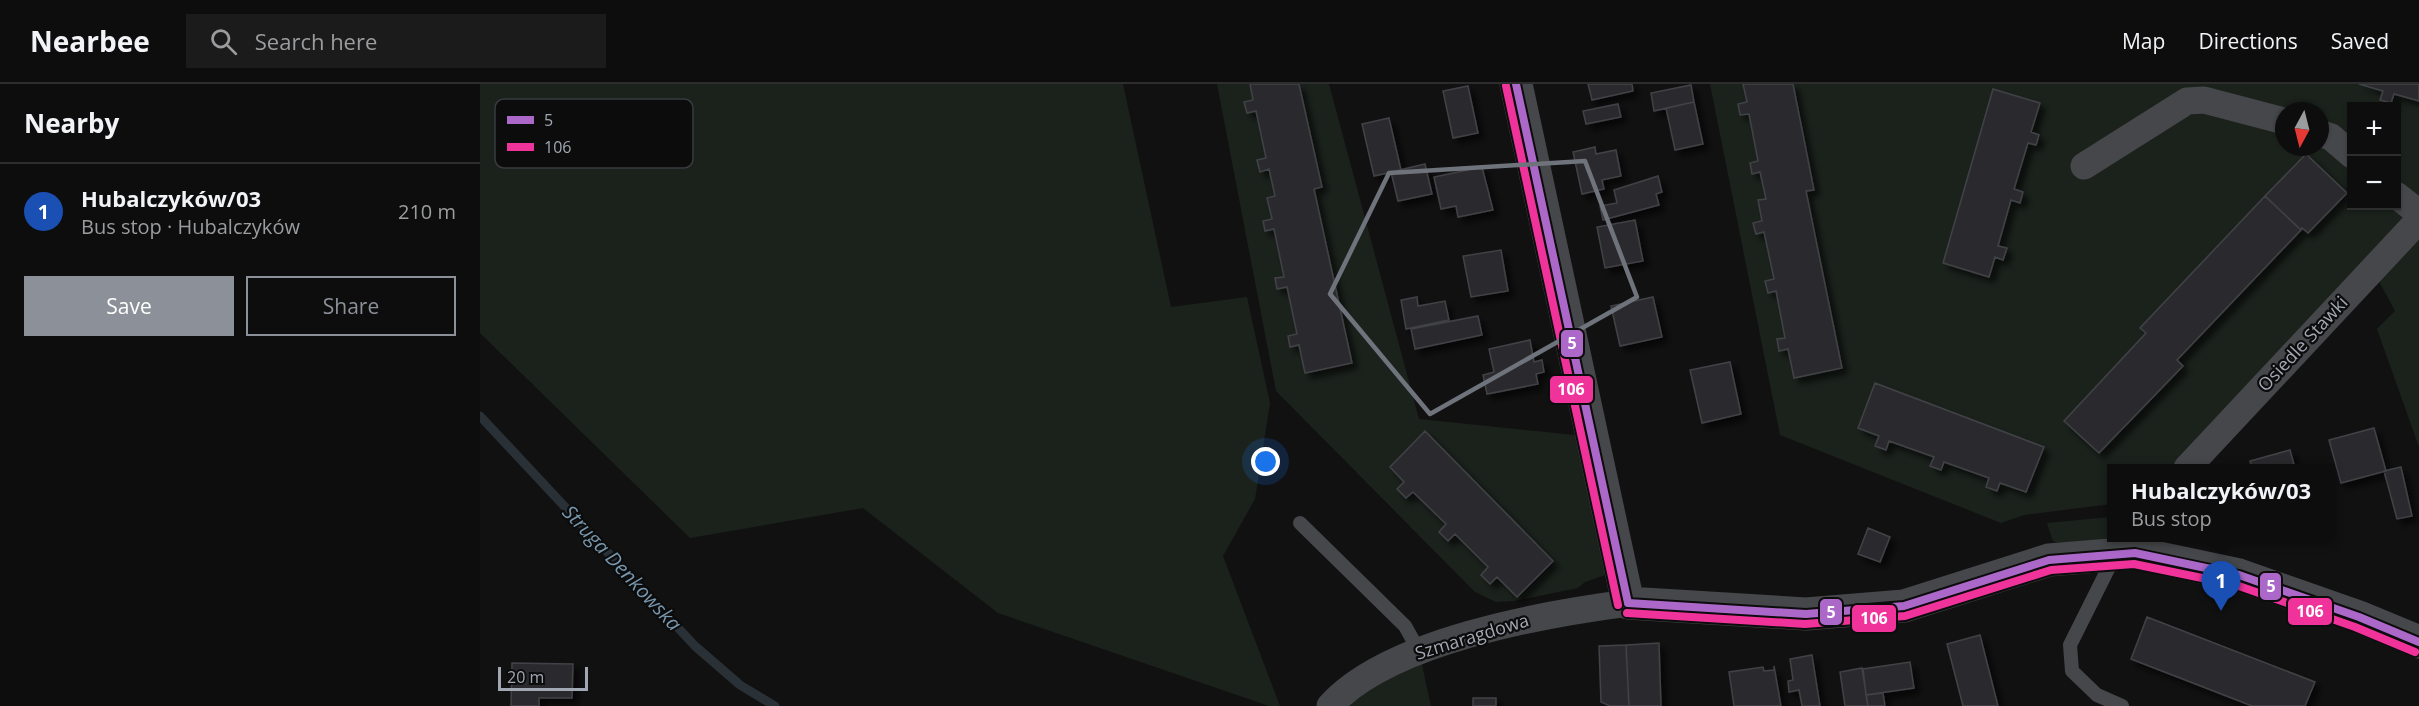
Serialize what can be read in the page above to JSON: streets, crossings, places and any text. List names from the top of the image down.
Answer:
{
  "streets": {
    "street": ["Osiedle Stawki", "Szmaragdowa"]
  },
  "water": ["Struga Denkowska"],
  "lines": ["transit line 5", "transit line 106"],
  "legend": ["5", "106"],
  "scale_bar": "20 m",
  "north": "bottom",
  "page": {
    "header": "Nearbee",
    "search": "Search here",
    "nav": ["Map", "Directions", "Saved"],
    "heading": "Nearby",
    "map_buttons": ["+", "−"],
    "list": [
      {
        "mark": "1",
        "name": "Hubalczyków/03",
        "note": "Bus stop · Hubalczyków",
        "value": "210 m"
      }
    ],
    "buttons": ["Save", "Share"],
    "popup": ["Hubalczyków/03", "Bus stop"],
    "pins": "1",
    "scale": "20 m"
  }
}
